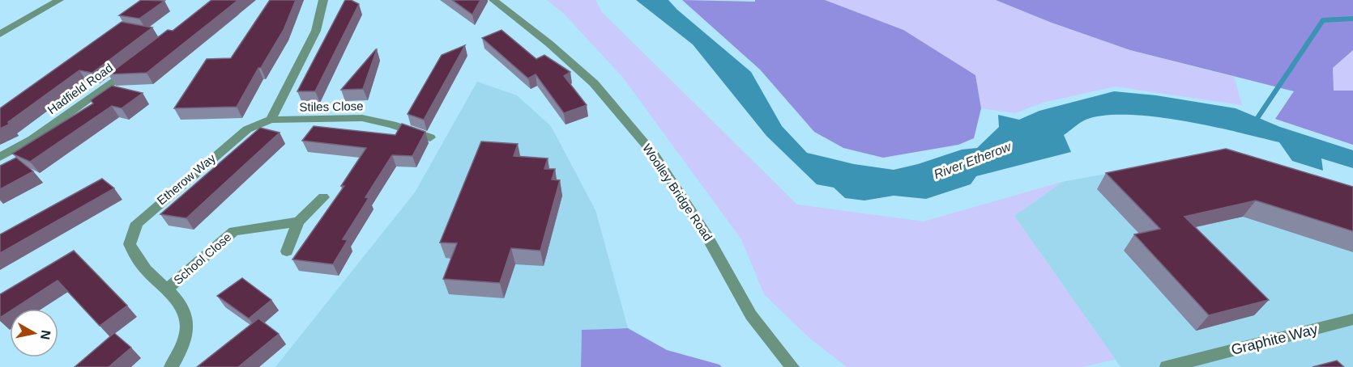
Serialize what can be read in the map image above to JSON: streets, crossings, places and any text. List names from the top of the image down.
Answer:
{
  "streets": {
    "street": [
      "Hadfield Road",
      "Stiles Close",
      "Etherow Way",
      "Woolley Bridge Road",
      "School Close",
      "Graphite Way"
    ]
  },
  "crossings": [
    ["Stiles Close", "Etherow Way"],
    ["Etherow Way", "School Close"]
  ],
  "water": ["River Etherow"],
  "north": "right"
}
